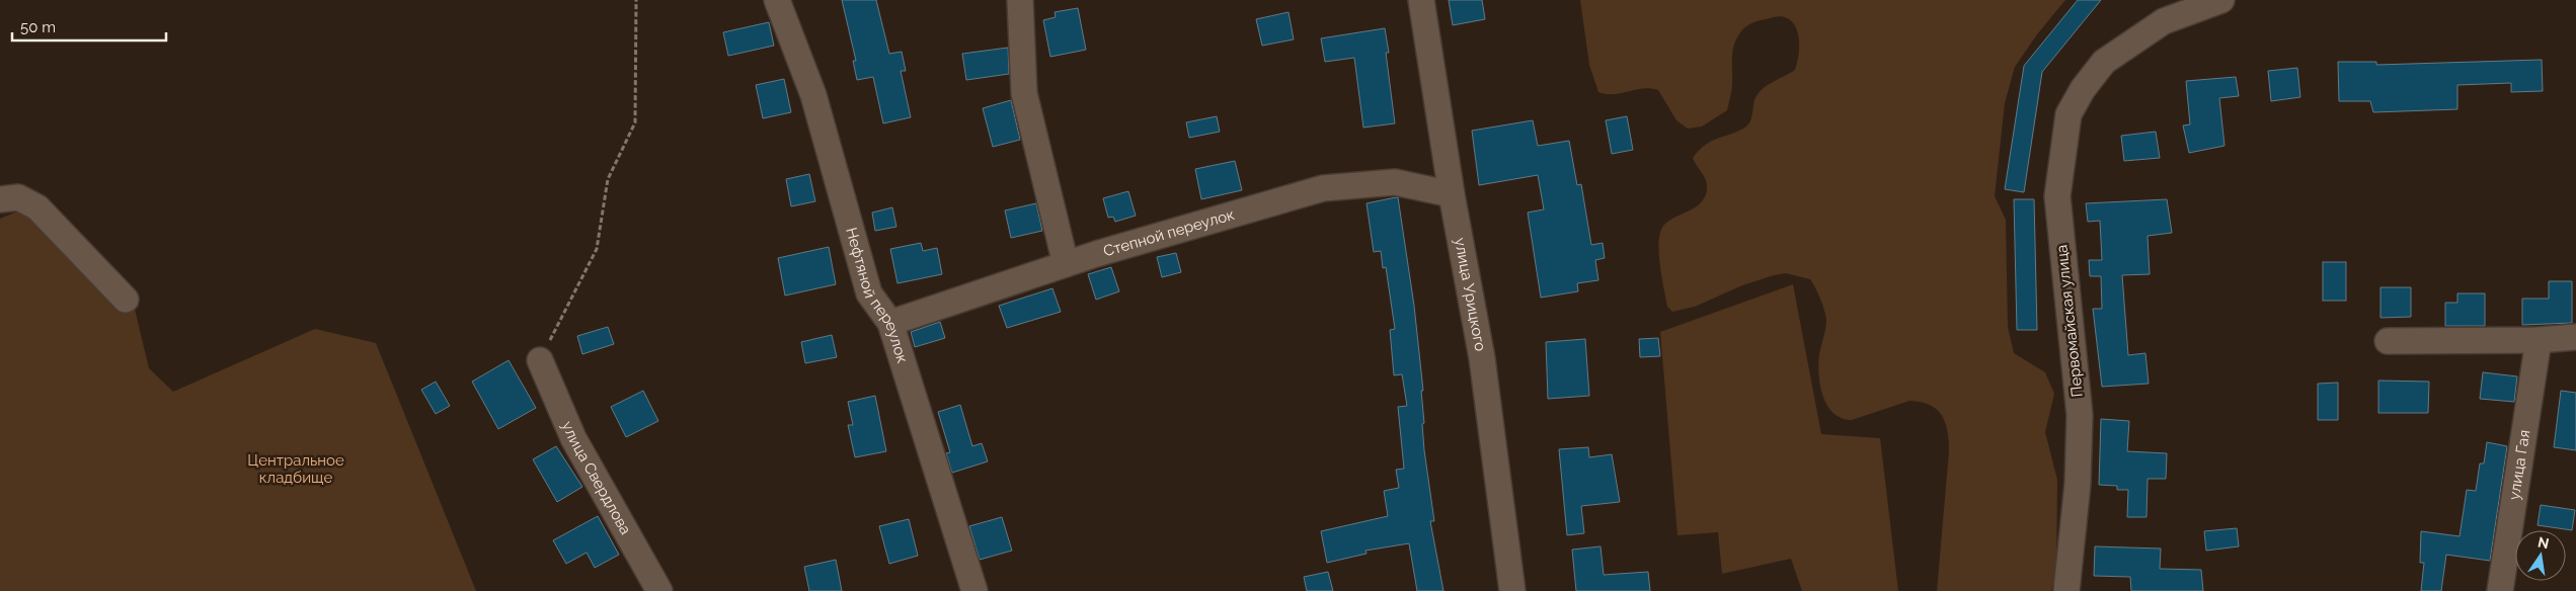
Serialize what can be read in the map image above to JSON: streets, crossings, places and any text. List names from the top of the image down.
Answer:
{
  "streets": {
    "street": [
      "Степной переулок",
      "Нефтяной переулок",
      "улица Урицкого",
      "Первомайская улица",
      "улица Гая",
      "улица Свердлова"
    ]
  },
  "crossings": [
    ["Степной переулок", "Нефтяной переулок"],
    ["Степной переулок", "улица Урицкого"]
  ],
  "parks": ["Центральное кладбище"],
  "scale_bar": "50 m",
  "north": "top"
}
